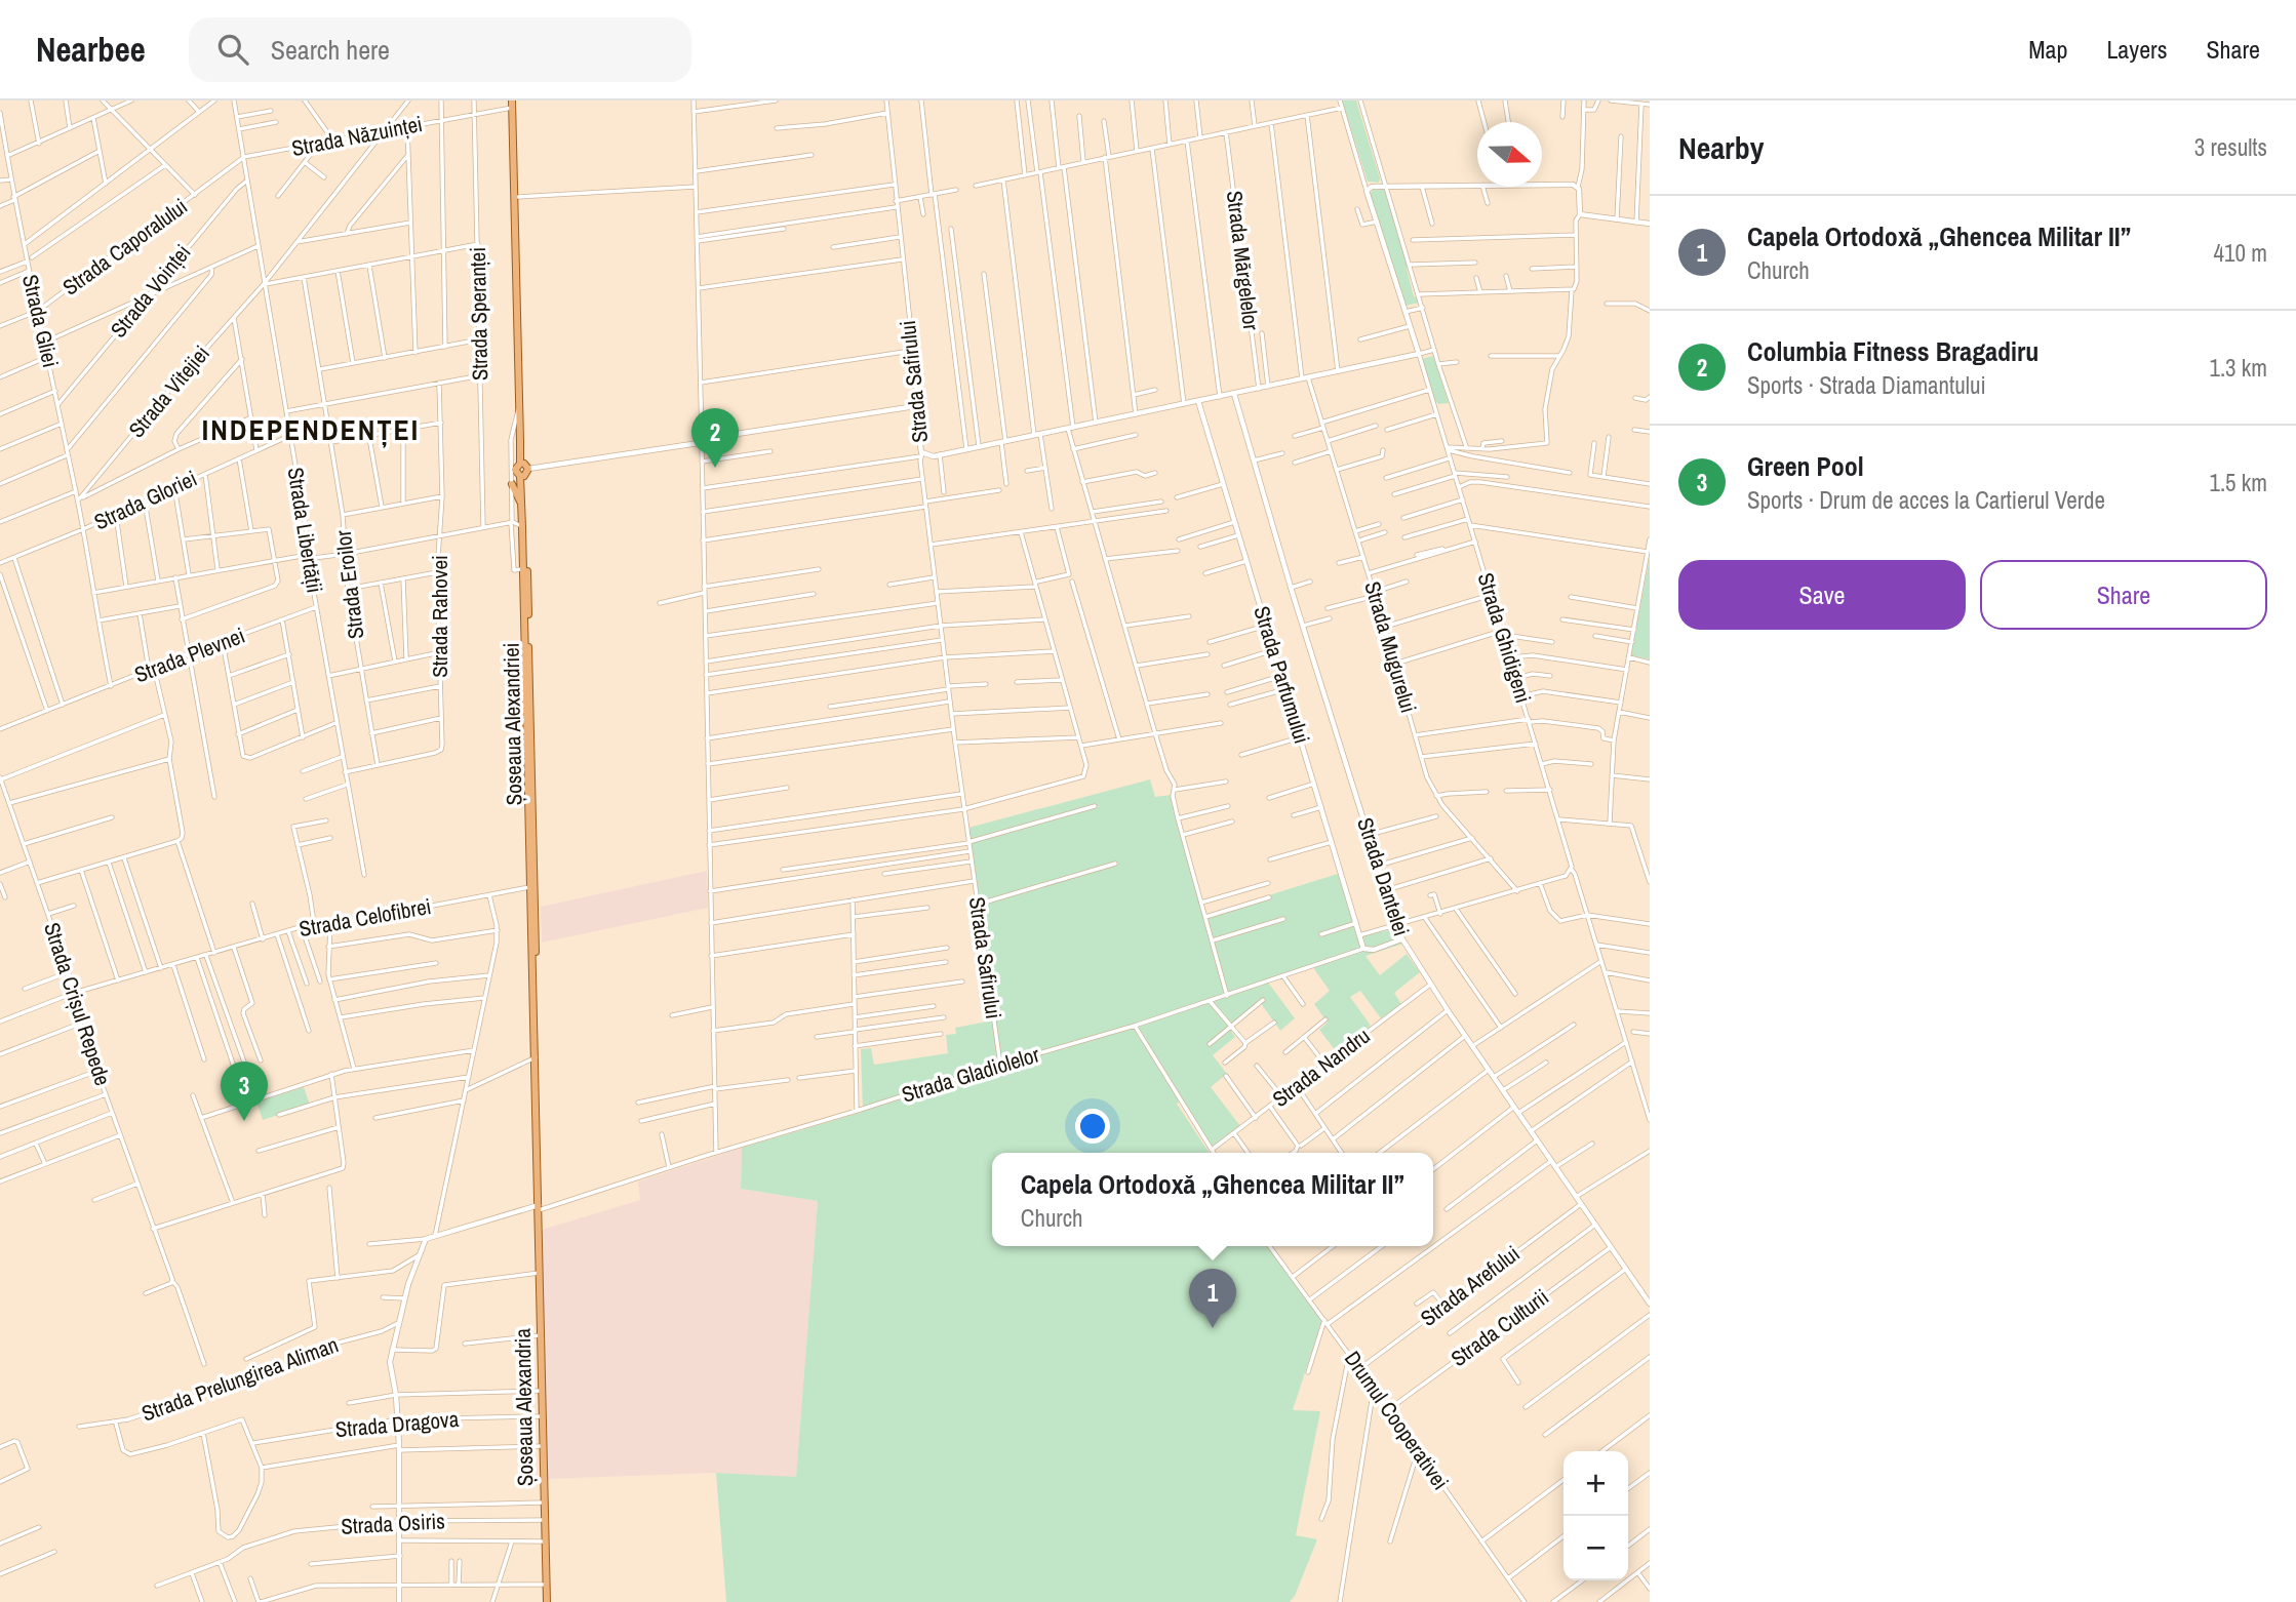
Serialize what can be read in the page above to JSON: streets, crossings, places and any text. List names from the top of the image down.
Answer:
{
  "streets": {
    "main road": ["Șoseaua Alexandriei", "Șoseaua Alexandria"],
    "street": [
      "Strada Năzuinței",
      "Strada Caporalului",
      "Strada Mărgelelor",
      "Strada Voinței",
      "Strada Speranței",
      "Strada Gliei",
      "Strada Safirului",
      "Strada Vitejiei",
      "Strada Gloriei",
      "Strada Libertății",
      "Strada Eroilor",
      "Strada Rahovei",
      "Strada Ghidigeni",
      "Strada Mugurelui",
      "Strada Plevnei",
      "Strada Parfumului",
      "Strada Dantelei",
      "Strada Celofibrei",
      "Strada Crișul Repede",
      "Strada Nandru",
      "Strada Gladiolelor",
      "Strada Arefului",
      "Strada Culturii",
      "Strada Prelungirea Aliman",
      "Drumul Cooperativei",
      "Strada Dragova",
      "Strada Osiris"
    ]
  },
  "crossings": [
    ["Strada Năzuinței", "Strada Caporalului"],
    ["Strada Năzuinței", "Strada Speranței"],
    ["Strada Năzuinței", "Strada Vitejiei"],
    ["Strada Năzuinței", "Strada Libertății"],
    ["Strada Năzuinței", "Șoseaua Alexandriei"],
    ["Strada Caporalului", "Strada Gliei"],
    ["Strada Caporalului", "Strada Libertății"],
    ["Strada Voinței", "Strada Gliei"],
    ["Strada Voinței", "Strada Libertății"],
    ["Strada Gliei", "Strada Vitejiei"],
    ["Strada Gliei", "Strada Gloriei"],
    ["Strada Gliei", "Strada Plevnei"],
    ["Strada Safirului", "Strada Gladiolelor"],
    ["Strada Vitejiei", "Strada Libertății"],
    ["Strada Gloriei", "Strada Libertății"],
    ["Strada Libertății", "Strada Rahovei"],
    ["Strada Libertății", "Strada Plevnei"],
    ["Strada Eroilor", "Strada Rahovei"],
    ["Strada Parfumului", "Strada Gladiolelor"],
    ["Șoseaua Alexandriei", "Strada Celofibrei"],
    ["Șoseaua Alexandriei", "Strada Gladiolelor"],
    ["Șoseaua Alexandriei", "Șoseaua Alexandria"],
    ["Strada Dantelei", "Strada Nandru"],
    ["Strada Dantelei", "Strada Gladiolelor"],
    ["Strada Dantelei", "Strada Arefului"],
    ["Strada Dantelei", "Strada Culturii"],
    ["Strada Celofibrei", "Strada Crișul Repede"],
    ["Strada Gladiolelor", "Șoseaua Alexandria"],
    ["Strada Arefului", "Drumul Cooperativei"],
    ["Strada Culturii", "Drumul Cooperativei"],
    ["Șoseaua Alexandria", "Strada Dragova"],
    ["Șoseaua Alexandria", "Strada Osiris"]
  ],
  "districts": ["INDEPENDENȚEI"],
  "north": "right",
  "page": {
    "header": "Nearbee",
    "search": "Search here",
    "nav": ["Map", "Layers", "Share"],
    "heading": ["Nearby", "3 results"],
    "list": [
      {
        "mark": "1",
        "name": "Capela Ortodoxă „Ghencea Militar II”",
        "note": "Church",
        "value": "410 m"
      },
      {
        "mark": "2",
        "name": "Columbia Fitness Bragadiru",
        "note": "Sports · Strada Diamantului",
        "value": "1.3 km"
      },
      {
        "mark": "3",
        "name": "Green Pool",
        "note": "Sports · Drum de acces la Cartierul Verde",
        "value": "1.5 km"
      }
    ],
    "pins": ["2", "3", "1"],
    "buttons": ["Save", "Share"],
    "popup": ["Capela Ortodoxă „Ghencea Militar II”", "Church"],
    "map_buttons": ["+", "−"]
  }
}
